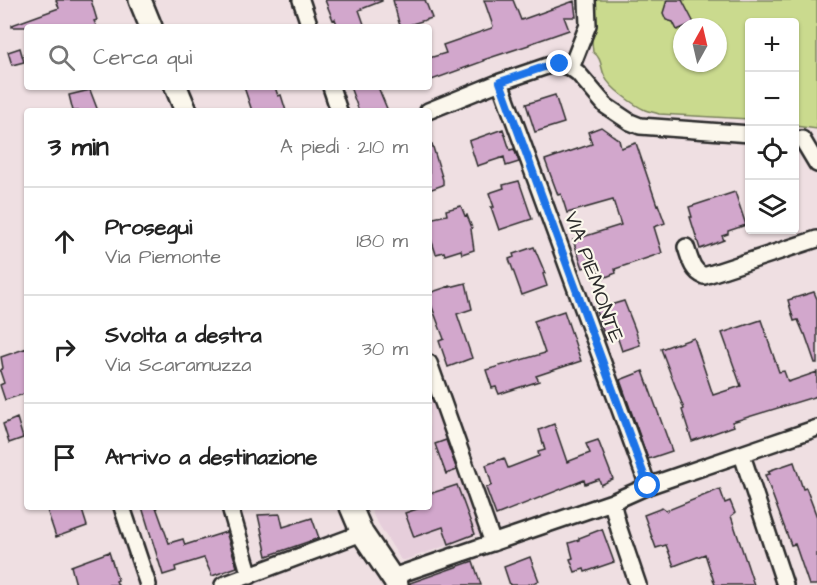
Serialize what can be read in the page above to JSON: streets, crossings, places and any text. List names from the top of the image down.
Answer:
{
  "streets": {
    "street": ["VIA PIEMONTE"]
  },
  "north": "top",
  "page": {
    "map_buttons": ["+", "−"],
    "search": "Cerca qui",
    "heading": ["3 min", "A piedi · 210 m"],
    "list": [
      ["Prosegui", "Via Piemonte", "180 m"],
      ["Svolta a destra", "Via Scaramuzza", "30 m"],
      "Arrivo a destinazione"
    ]
  }
}
